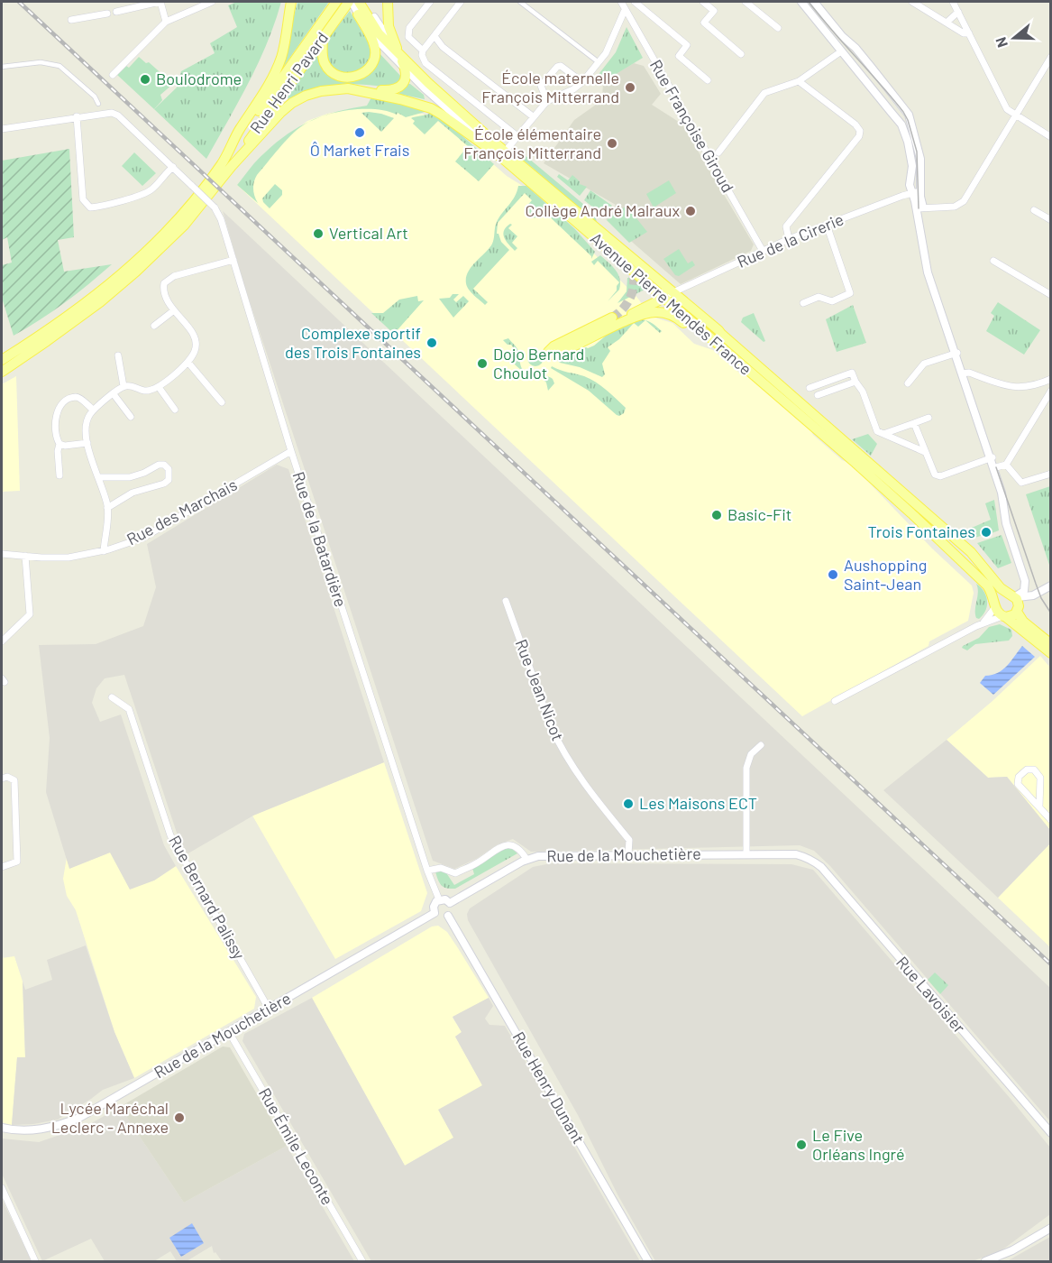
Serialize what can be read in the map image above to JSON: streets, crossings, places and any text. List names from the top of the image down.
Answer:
{
  "streets": {
    "main road": ["Rue Henri Pavard", "Avenue Pierre Mendès France"],
    "street": [
      "Rue Françoise Giroud",
      "Rue de la Cirerie",
      "Rue des Marchais",
      "Rue de la Batardière",
      "Rue Jean Nicot",
      "Rue de la Mouchetière",
      "Rue Bernard Palissy",
      "Rue Lavoisier",
      "Rue Henry Dunant",
      "Rue Émile Leconte"
    ]
  },
  "crossings": [
    ["Rue Henri Pavard", "Avenue Pierre Mendès France"],
    ["Rue Françoise Giroud", "Rue de la Cirerie"],
    ["Rue de la Cirerie", "Avenue Pierre Mendès France"],
    ["Rue des Marchais", "Rue de la Batardière"],
    ["Rue de la Batardière", "Rue de la Mouchetière"],
    ["Rue de la Batardière", "Rue Henry Dunant"],
    ["Rue Jean Nicot", "Rue de la Mouchetière"],
    ["Rue de la Mouchetière", "Rue Bernard Palissy"],
    ["Rue de la Mouchetière", "Rue Lavoisier"],
    ["Rue de la Mouchetière", "Rue Henry Dunant"],
    ["Rue de la Mouchetière", "Rue Émile Leconte"]
  ],
  "places": [
    "Boulodrome",
    "École maternelle François Mitterrand",
    "Ô Market Frais",
    "École élémentaire François Mitterrand",
    "Collège André Malraux",
    "Vertical Art",
    "Complexe sportif des Trois Fontaines",
    "Dojo Bernard Choulot",
    "Basic-Fit",
    "Trois Fontaines",
    "Aushopping Saint-Jean",
    "Les Maisons ECT",
    "Lycée Maréchal Leclerc - Annexe",
    "Le Five Orléans Ingré"
  ],
  "north": "left"
}
